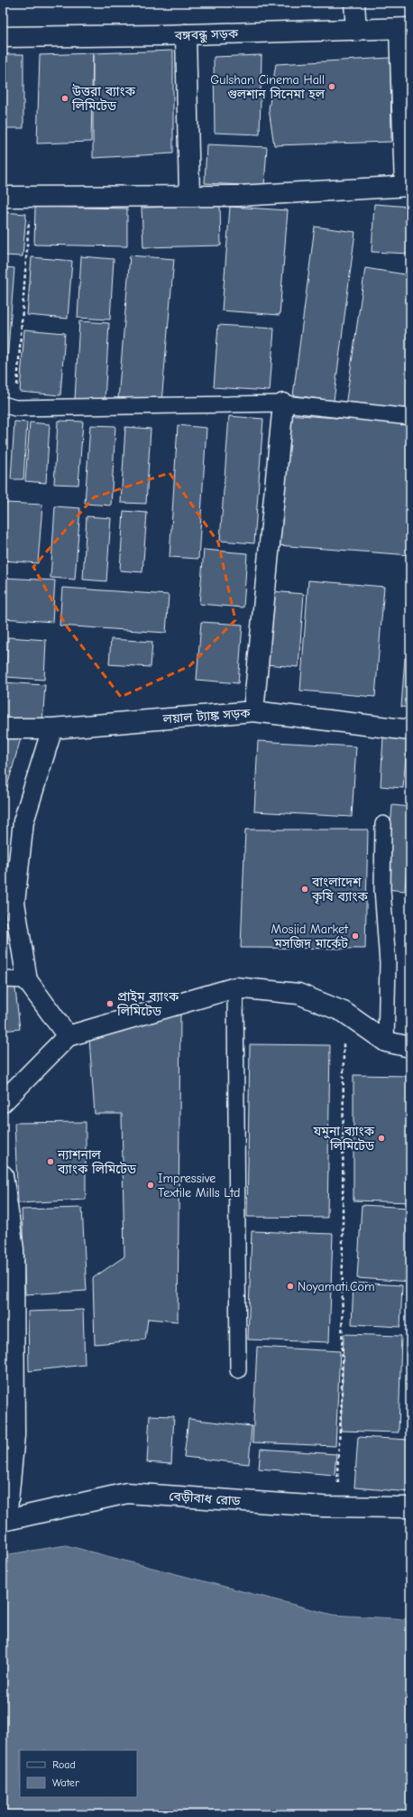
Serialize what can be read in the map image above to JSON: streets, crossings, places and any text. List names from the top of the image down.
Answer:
{
  "streets": {
    "street": ["বঙ্গবন্ধু সড়ক", "লয়াল ট্যাঙ্ক সড়ক", "বেড়ীবাধ রোড"]
  },
  "places": [
    "Gulshan Cinema Hall গুলশান সিনেমা হল",
    "উত্তরা ব্যাংক লিমিটেড",
    "বাংলাদেশ কৃষি ব্যাংক",
    "Mosjid Market মসজিদ মার্কেট",
    "প্রাইম ব্যাংক লিমিটেড",
    "যমুনা ব্যাংক লিমিটেড",
    "ন্যাশনাল ব্যাংক লিমিটেড",
    "Impressive Textile Mills Ltd",
    "Noyamati.Com"
  ],
  "legend": ["Road", "Water"]
}
